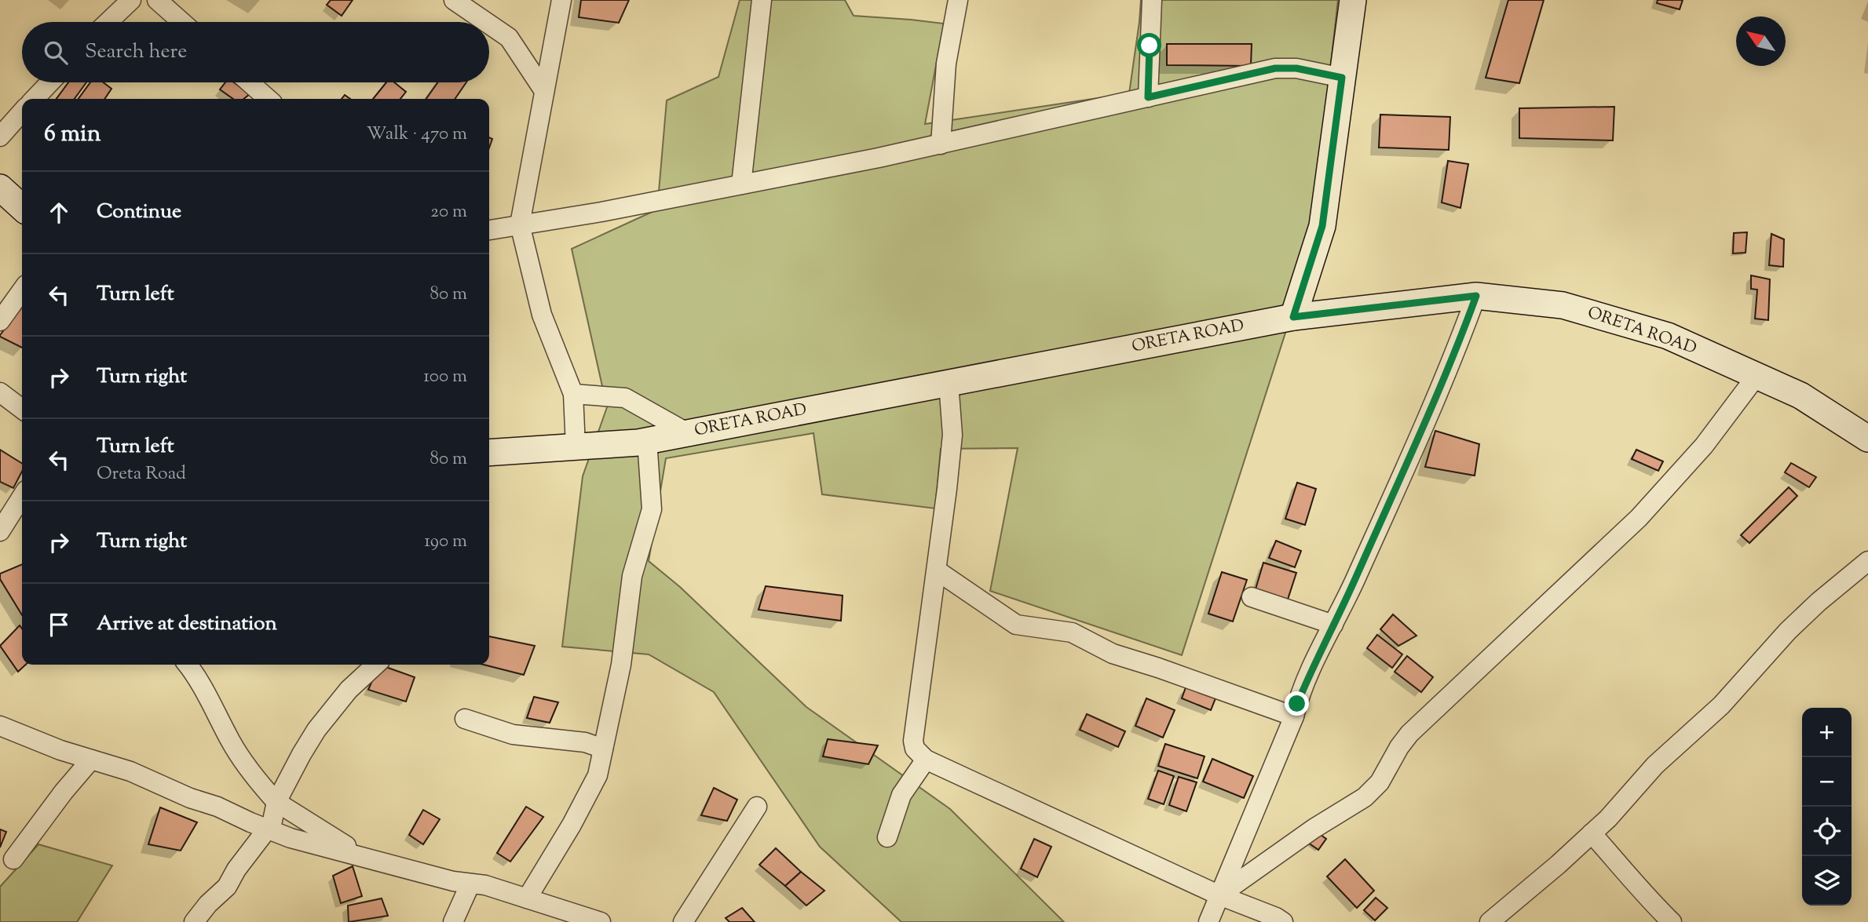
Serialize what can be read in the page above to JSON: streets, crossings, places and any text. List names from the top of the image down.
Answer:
{
  "streets": {
    "street": ["ORETA ROAD"]
  },
  "north": "top left",
  "page": {
    "search": "Search here",
    "heading": ["6 min", "Walk · 470 m"],
    "list": [
      ["Continue", "20 m"],
      ["Turn left", "80 m"],
      ["Turn right", "100 m"],
      ["Turn left", "Oreta Road", "80 m"],
      ["Turn right", "190 m"],
      "Arrive at destination"
    ],
    "map_buttons": ["+", "−"]
  }
}
